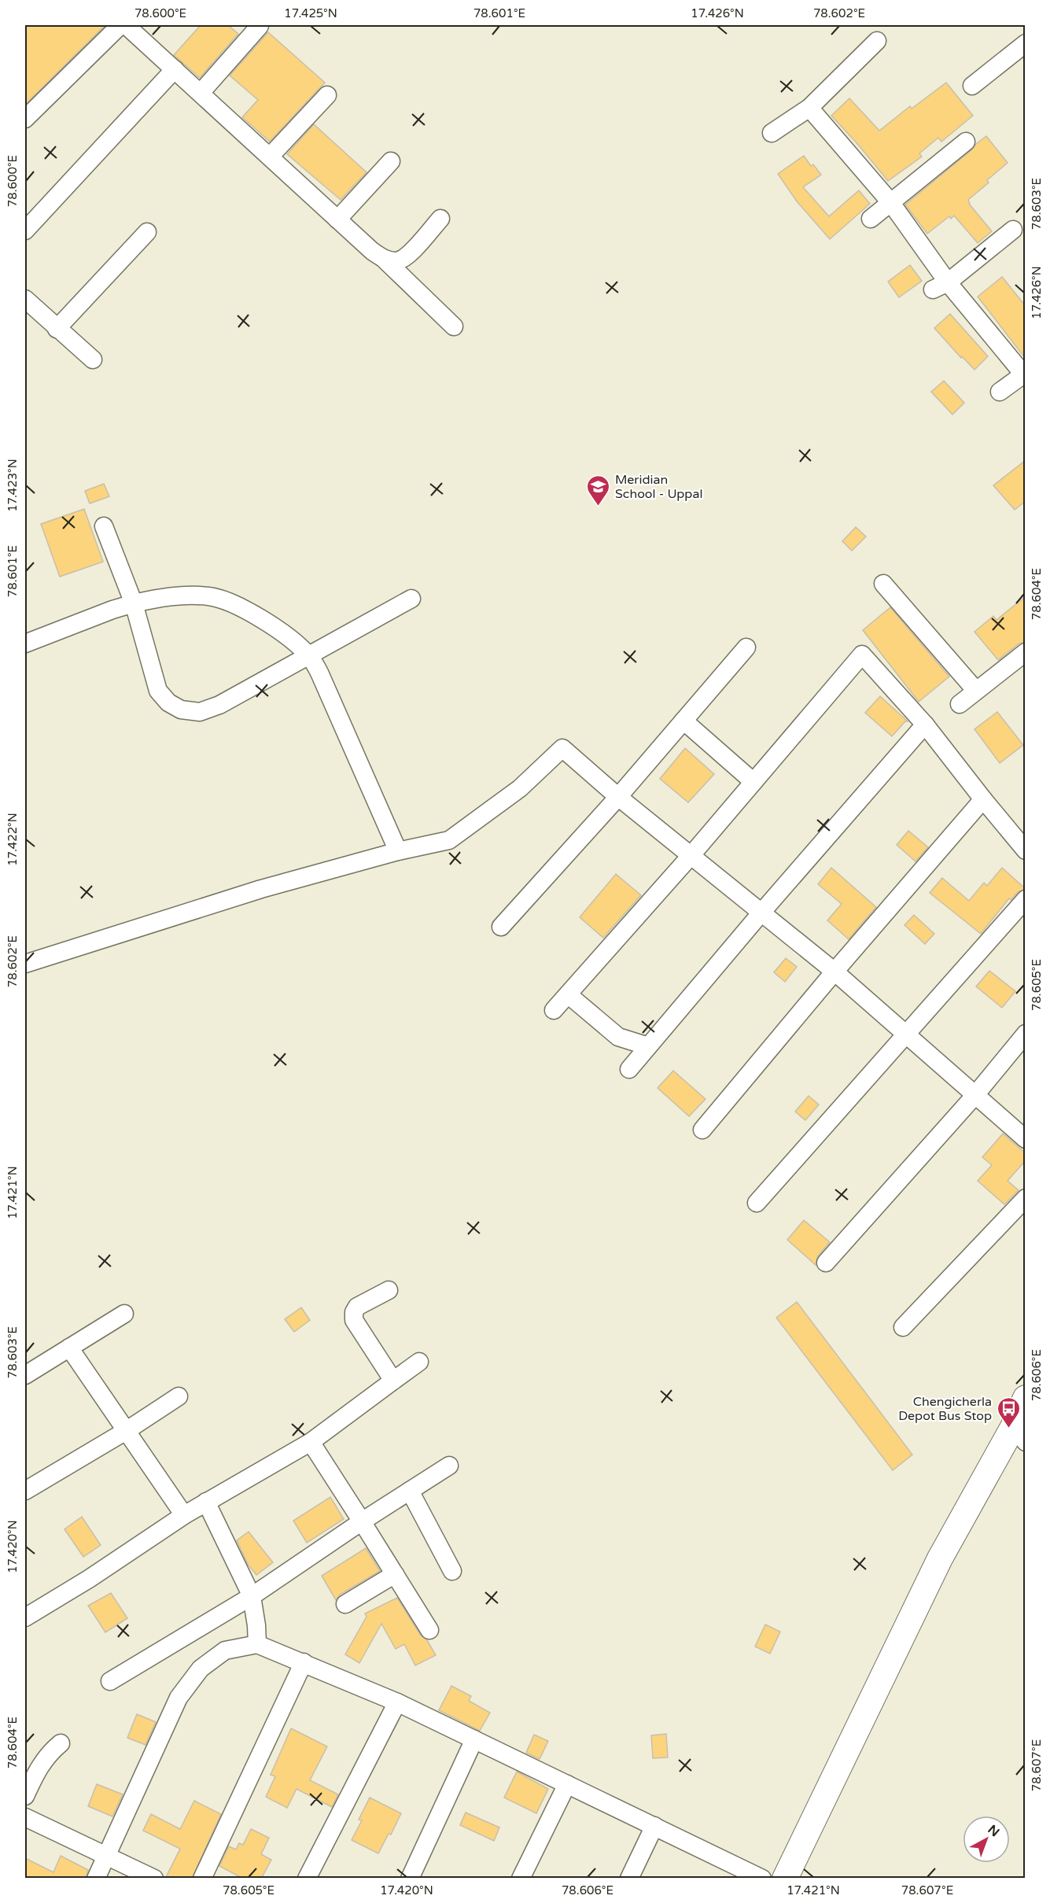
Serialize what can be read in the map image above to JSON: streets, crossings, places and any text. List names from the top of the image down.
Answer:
{
  "places": {
    "school or university": ["Meridian School - Uppal"],
    "bus stop": ["Chengicherla Depot Bus Stop"]
  },
  "north": "top right",
  "coordinates": [
    "78.600°E",
    "17.425°N",
    "78.601°E",
    "17.426°N",
    "78.602°E",
    "78.603°E",
    "17.423°N",
    "78.604°E",
    "17.422°N",
    "78.605°E",
    "17.421°N",
    "78.606°E",
    "17.420°N",
    "78.607°E"
  ]
}
